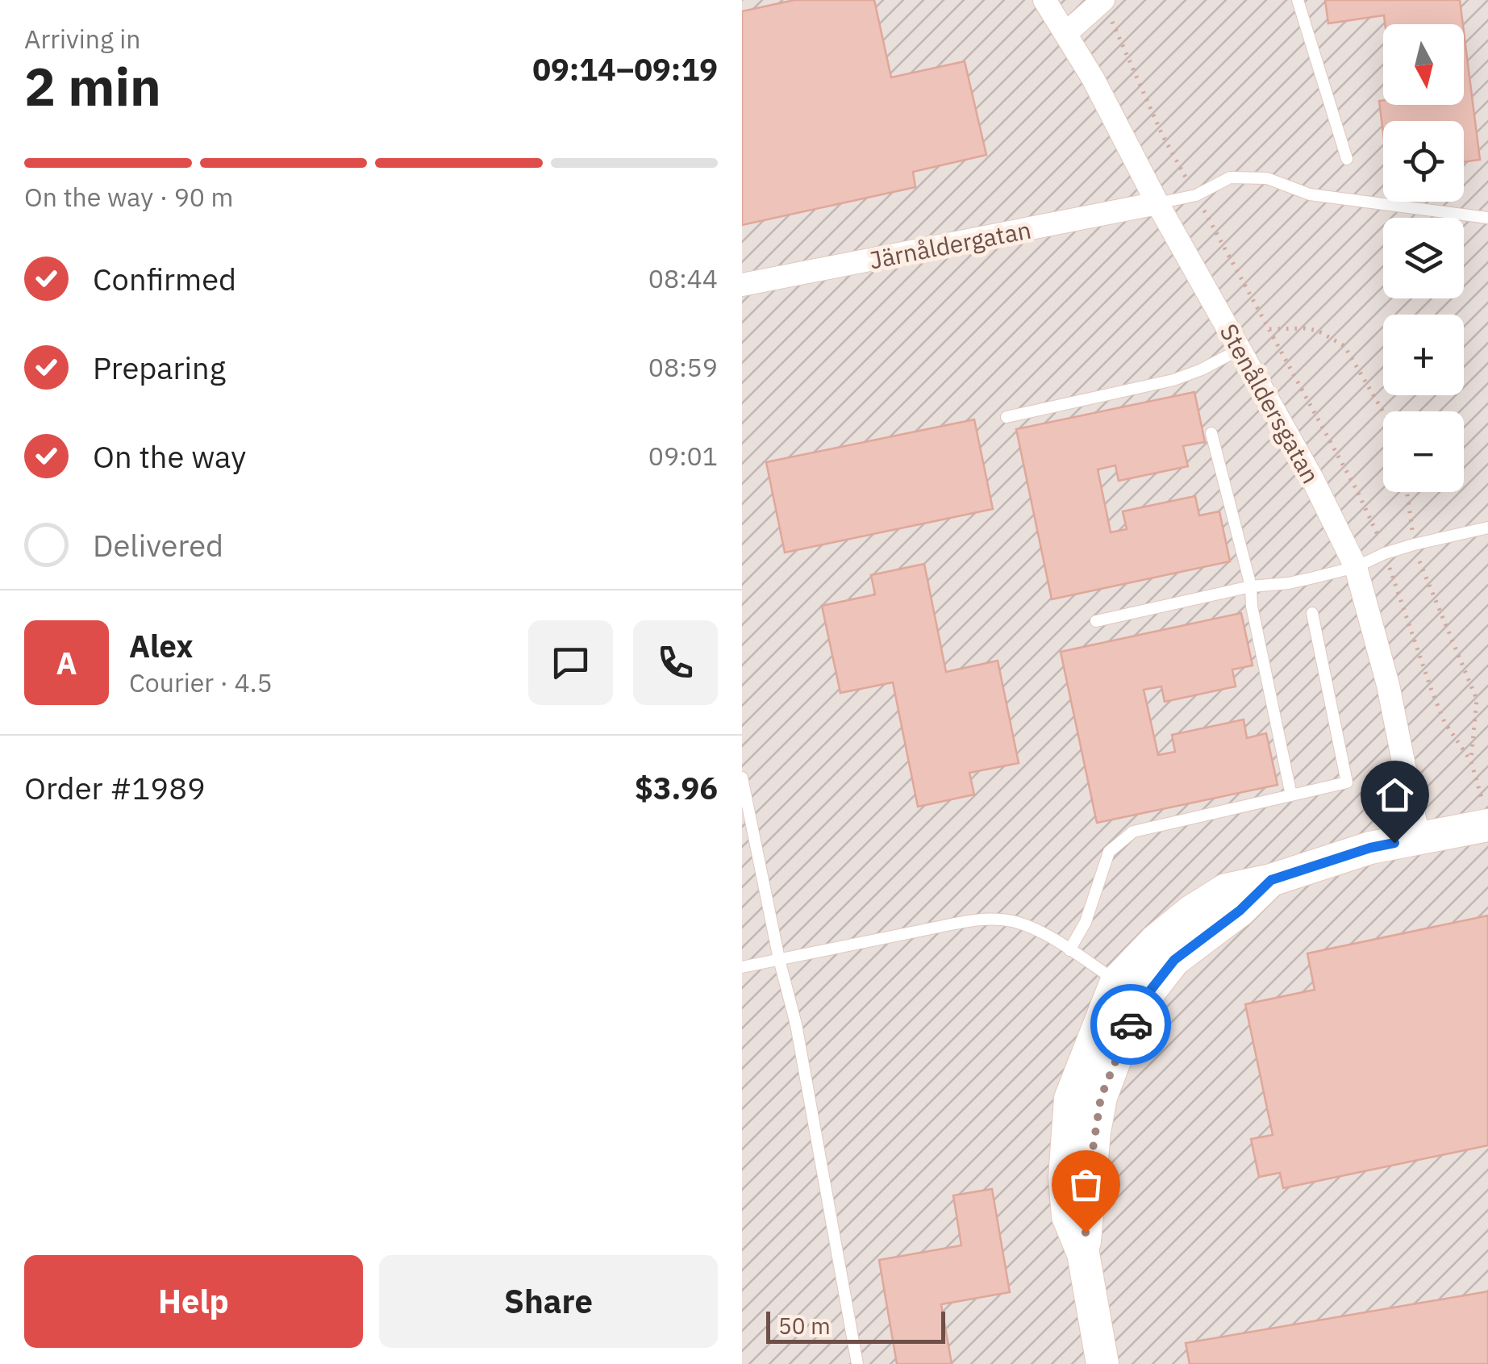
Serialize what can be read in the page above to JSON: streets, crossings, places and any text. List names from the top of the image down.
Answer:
{
  "streets": {
    "street": ["Järnåldergatan", "Stenåldersgatan"]
  },
  "crossings": [
    ["Järnåldergatan", "Stenåldersgatan"]
  ],
  "scale_bar": "50 m",
  "north": "bottom",
  "page": {
    "heading": ["2 min", "Arriving in", "09:14–09:19"],
    "panel": [
      "Alex",
      "Courier · 4.5",
      "Order #1989",
      "$3.96"
    ],
    "map_buttons": ["+", "−"],
    "bar": "On the way · 90 m",
    "list": [
      ["Confirmed", "08:44"],
      ["Preparing", "08:59"],
      ["On the way", "09:01"],
      "Delivered"
    ],
    "round": "A",
    "buttons": ["Help", "Share"],
    "scale": "50 m"
  }
}
